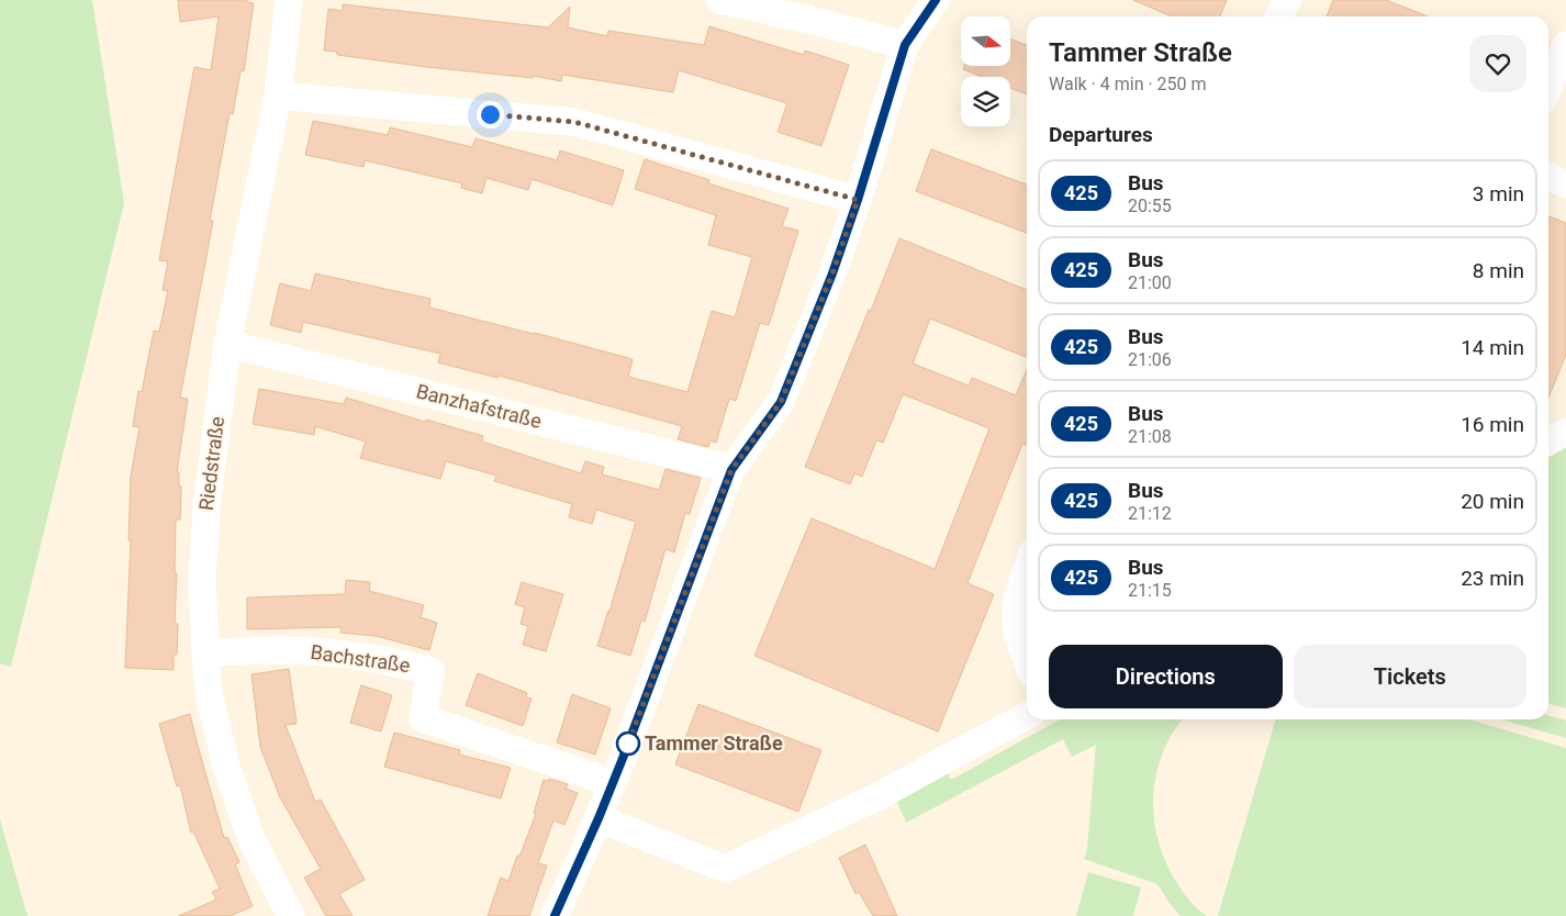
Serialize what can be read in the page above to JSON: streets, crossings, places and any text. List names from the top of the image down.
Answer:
{
  "streets": {
    "street": ["Banzhafstraße", "Riedstraße", "Bachstraße"]
  },
  "crossings": [
    ["Banzhafstraße", "Riedstraße"],
    ["Riedstraße", "Bachstraße"]
  ],
  "places": ["Tammer Straße"],
  "lines": ["bus line 425"],
  "north": "right",
  "page": {
    "heading": [
      ["Tammer Straße", "Walk · 4 min · 250 m"],
      "Departures"
    ],
    "list": [
      {
        "mark": "425",
        "name": "Bus",
        "note": "20:55",
        "value": "3 min"
      },
      {
        "mark": "425",
        "name": "Bus",
        "note": "21:00",
        "value": "8 min"
      },
      {
        "mark": "425",
        "name": "Bus",
        "note": "21:06",
        "value": "14 min"
      },
      {
        "mark": "425",
        "name": "Bus",
        "note": "21:08",
        "value": "16 min"
      },
      {
        "mark": "425",
        "name": "Bus",
        "note": "21:12",
        "value": "20 min"
      },
      {
        "mark": "425",
        "name": "Bus",
        "note": "21:15",
        "value": "23 min"
      }
    ],
    "buttons": ["Directions", "Tickets"]
  }
}
